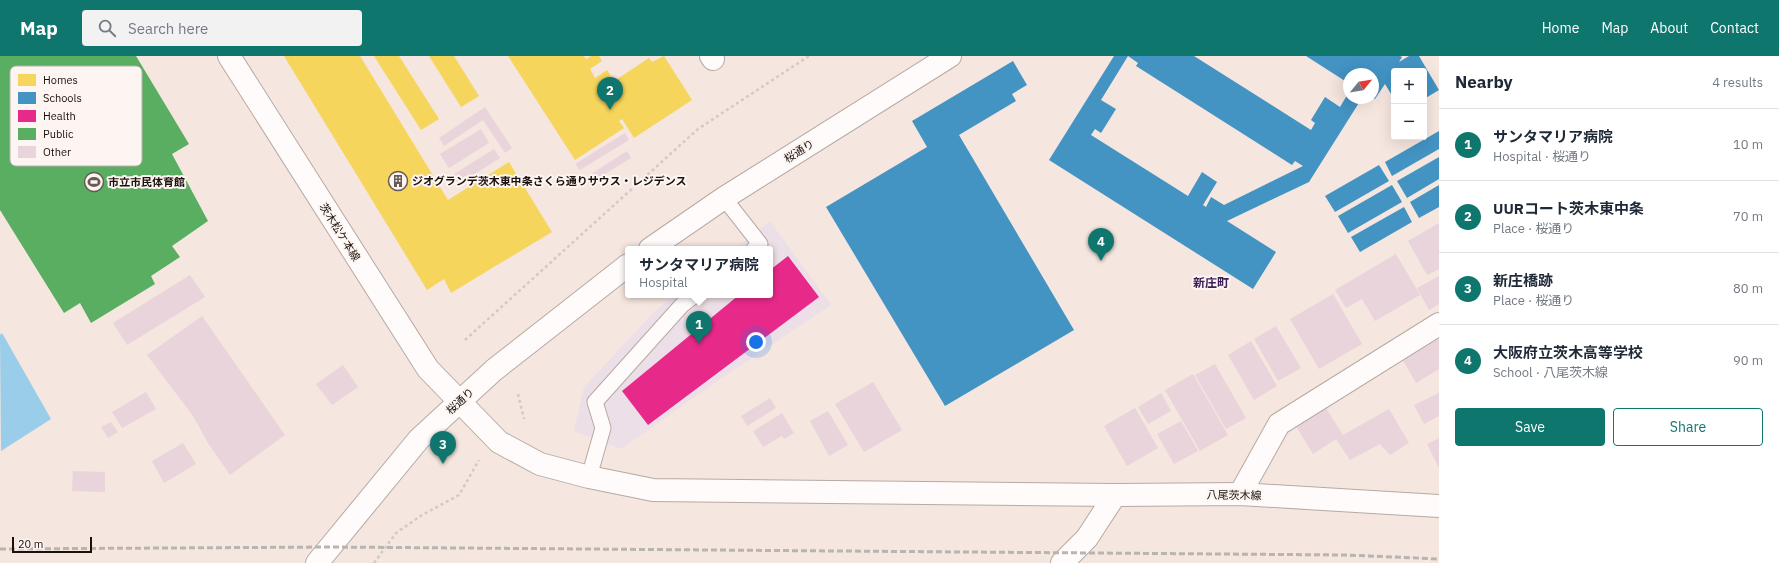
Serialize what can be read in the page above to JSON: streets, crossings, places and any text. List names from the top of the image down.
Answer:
{
  "streets": {
    "street": ["桜通り", "茨木松ケ本線", "八尾茨木線"]
  },
  "crossings": [
    ["桜通り", "茨木松ケ本線"],
    ["茨木松ケ本線", "八尾茨木線"]
  ],
  "districts": ["新庄町"],
  "places": {
    "building": ["ジオグランデ茨木東中条さくら通りサウス・レジデンス"],
    "sports": ["市立市民体育館"]
  },
  "legend": [
    "Homes",
    "Schools",
    "Health",
    "Public",
    "Other"
  ],
  "scale_bar": "20 m",
  "north": "top right",
  "page": {
    "header": "Map",
    "search": "Search here",
    "nav": [
      "Home",
      "Map",
      "About",
      "Contact"
    ],
    "heading": ["Nearby", "4 results"],
    "map_buttons": ["+", "−"],
    "pins": [
      "2",
      "4",
      "1",
      "3"
    ],
    "list": [
      {
        "mark": "1",
        "name": "サンタマリア病院",
        "note": "Hospital · 桜通り",
        "value": "10 m"
      },
      {
        "mark": "2",
        "name": "UURコート茨木東中条",
        "note": "Place · 桜通り",
        "value": "70 m"
      },
      {
        "mark": "3",
        "name": "新庄橋跡",
        "note": "Place · 桜通り",
        "value": "80 m"
      },
      {
        "mark": "4",
        "name": "大阪府立茨木高等学校",
        "note": "School · 八尾茨木線",
        "value": "90 m"
      }
    ],
    "popup": ["サンタマリア病院", "Hospital"],
    "buttons": ["Save", "Share"],
    "scale": "20 m"
  }
}
